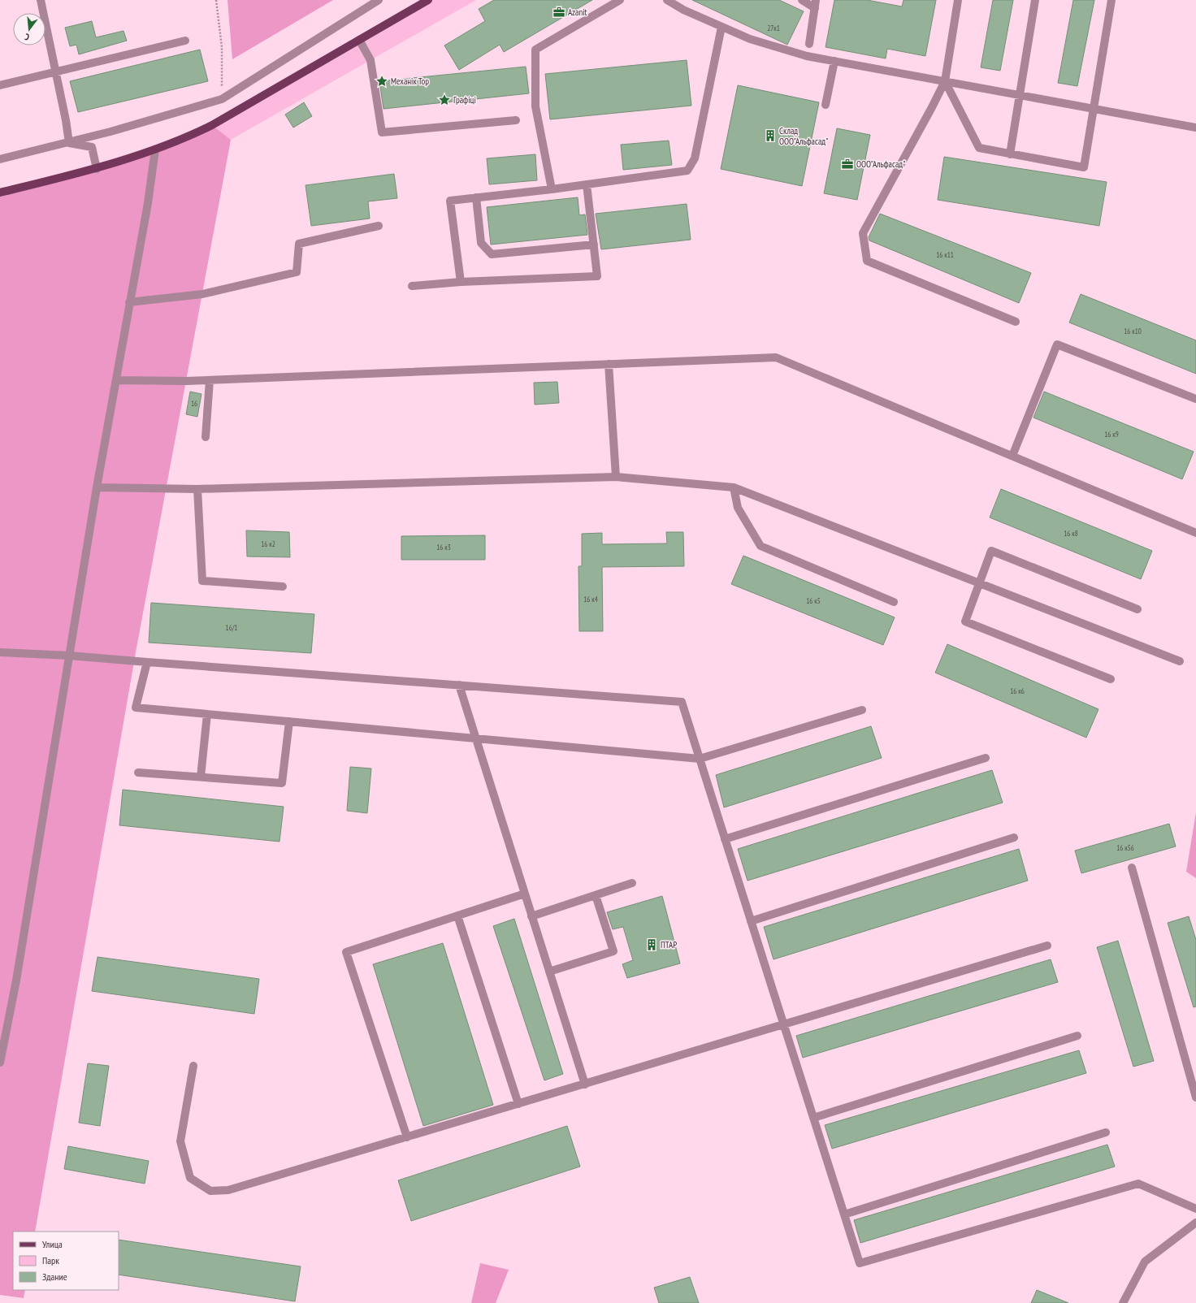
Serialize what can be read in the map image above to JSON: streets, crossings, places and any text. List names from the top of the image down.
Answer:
{
  "places": {
    "office": ["Azanit", "ООО\"Альфасад\""],
    "place": ["Механік Тор", "Графіці"],
    "building": ["Склад ООО\"Альфасад\"", "ПТАР"]
  },
  "house_numbers": [
    "27к1",
    "16 к11",
    "16 к10",
    "16",
    "16 к9",
    "16 к8",
    "16 к2",
    "16 к3",
    "16 к4",
    "16 к5",
    "16/1",
    "16 к6",
    "16 к56"
  ],
  "legend": ["Улица", "Парк", "Здание"],
  "north": "bottom"
}
